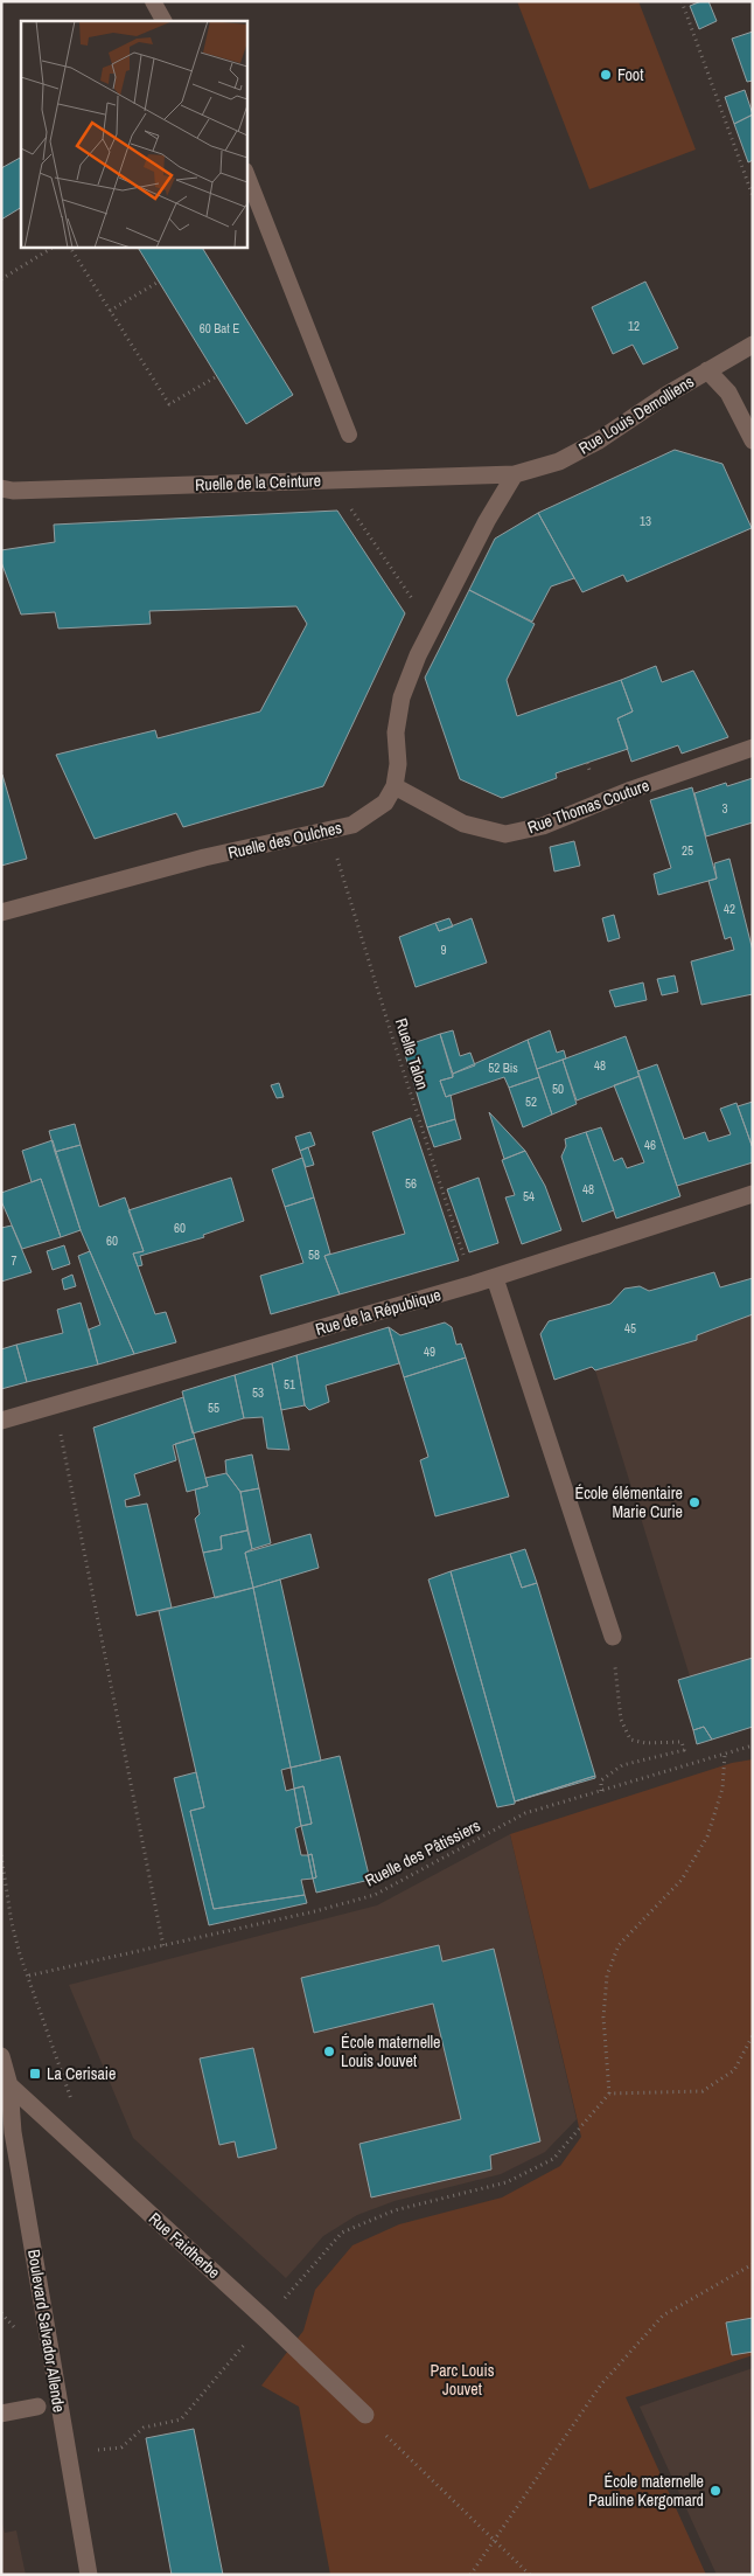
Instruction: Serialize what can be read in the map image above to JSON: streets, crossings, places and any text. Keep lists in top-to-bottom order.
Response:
{
  "streets": {
    "street": [
      "Rue Louis Demolliens",
      "Ruelle de la Ceinture",
      "Rue Thomas Couture",
      "Ruelle des Oulches",
      "Rue de la République",
      "Rue Faidherbe",
      "Boulevard Salvador Allende"
    ],
    "path": ["Ruelle Talon", "Ruelle des Pâtissiers"]
  },
  "crossings": [
    ["Rue Louis Demolliens", "Ruelle de la Ceinture"],
    ["Rue Thomas Couture", "Ruelle des Oulches"],
    ["Ruelle des Oulches", "Ruelle Talon"],
    ["Ruelle Talon", "Rue de la République"],
    ["Rue Faidherbe", "Boulevard Salvador Allende"]
  ],
  "parks": ["Parc Louis Jouvet"],
  "places": {
    "other": [
      "Foot",
      "École élémentaire Marie Curie",
      "École maternelle Louis Jouvet",
      "École maternelle Pauline Kergomard"
    ],
    "transit": ["La Cerisaie"]
  },
  "house_numbers": [
    "12",
    "60 Bat E",
    "13",
    "3",
    "25",
    "42",
    "9",
    "48",
    "52 Bis",
    "50",
    "52",
    "46",
    "56",
    "48",
    "54",
    "60",
    "60",
    "58",
    "7",
    "45",
    "49",
    "51",
    "53",
    "55"
  ]
}
